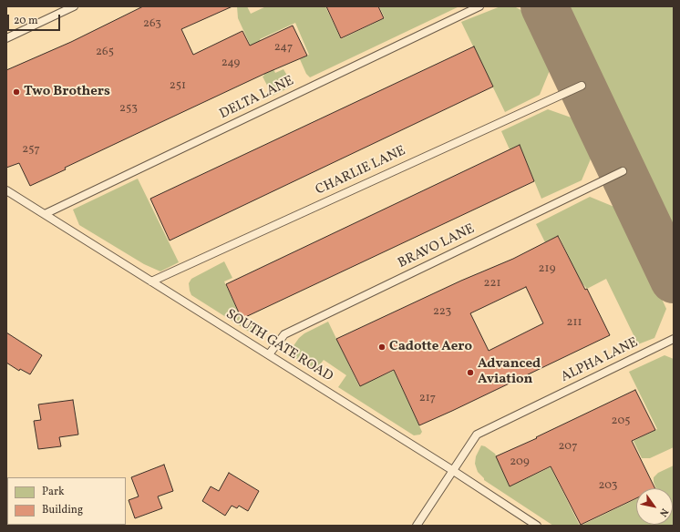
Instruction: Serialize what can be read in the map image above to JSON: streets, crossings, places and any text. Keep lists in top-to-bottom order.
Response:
{
  "streets": {
    "lane": [
      "DELTA LANE",
      "CHARLIE LANE",
      "BRAVO LANE",
      "SOUTH GATE ROAD",
      "ALPHA LANE"
    ]
  },
  "crossings": [
    ["DELTA LANE", "SOUTH GATE ROAD"],
    ["CHARLIE LANE", "SOUTH GATE ROAD"],
    ["BRAVO LANE", "SOUTH GATE ROAD"],
    ["SOUTH GATE ROAD", "ALPHA LANE"]
  ],
  "places": ["Two Brothers", "Cadotte Aero", "Advanced Aviation"],
  "house_numbers": [
    "263",
    "247",
    "265",
    "249",
    "251",
    "253",
    "257",
    "219",
    "221",
    "223",
    "211",
    "217",
    "205",
    "207",
    "209",
    "203"
  ],
  "legend": ["Park", "Building"],
  "scale_bar": "20 m",
  "north": "bottom right"
}
